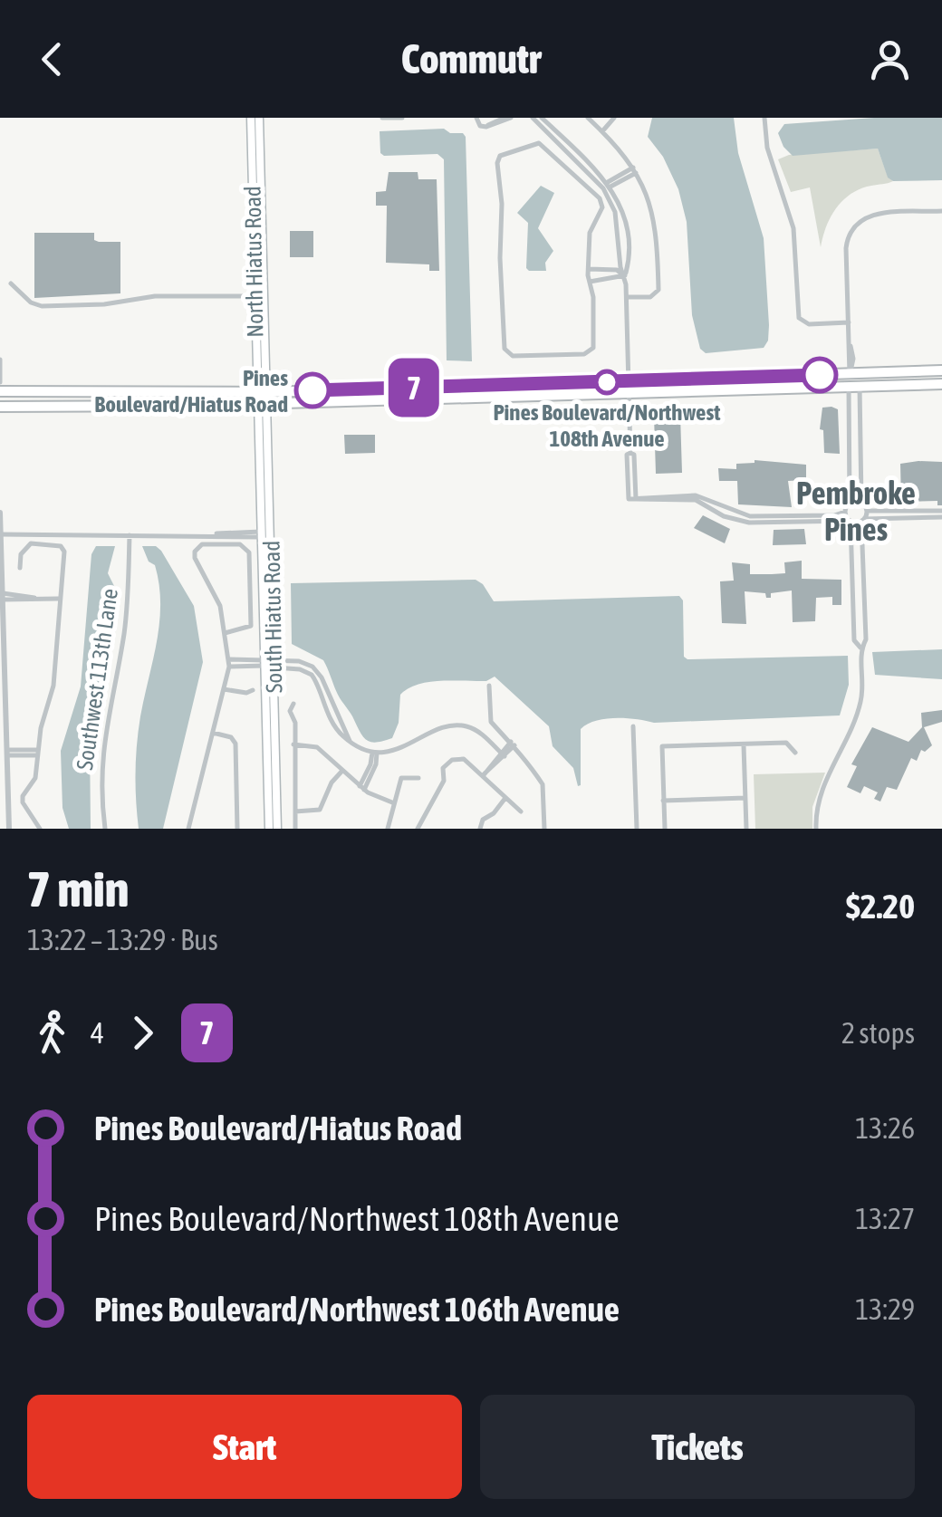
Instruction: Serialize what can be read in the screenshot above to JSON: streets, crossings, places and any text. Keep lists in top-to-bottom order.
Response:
{
  "streets": {
    "main road": ["North Hiatus Road", "South Hiatus Road"],
    "street": ["Southwest 113th Lane"]
  },
  "crossings": [
    ["North Hiatus Road", "South Hiatus Road"]
  ],
  "districts": ["Pembroke Pines"],
  "places": ["Pines Boulevard/Northwest 108th Avenue", "Pines Boulevard/Hiatus Road"],
  "lines": ["bus line 7"],
  "page": {
    "header": "Commutr",
    "on_map": "7",
    "heading": ["7 min", "13:22 – 13:29 · Bus", "$2.20"],
    "legs": ["4", "7", "2 stops"],
    "list": [
      {
        "name": "Pines Boulevard/Hiatus Road",
        "value": "13:26"
      },
      {
        "name": "Pines Boulevard/Northwest 108th Avenue",
        "value": "13:27"
      },
      {
        "name": "Pines Boulevard/Northwest 106th Avenue",
        "value": "13:29"
      }
    ],
    "buttons": ["Start", "Tickets"]
  }
}
